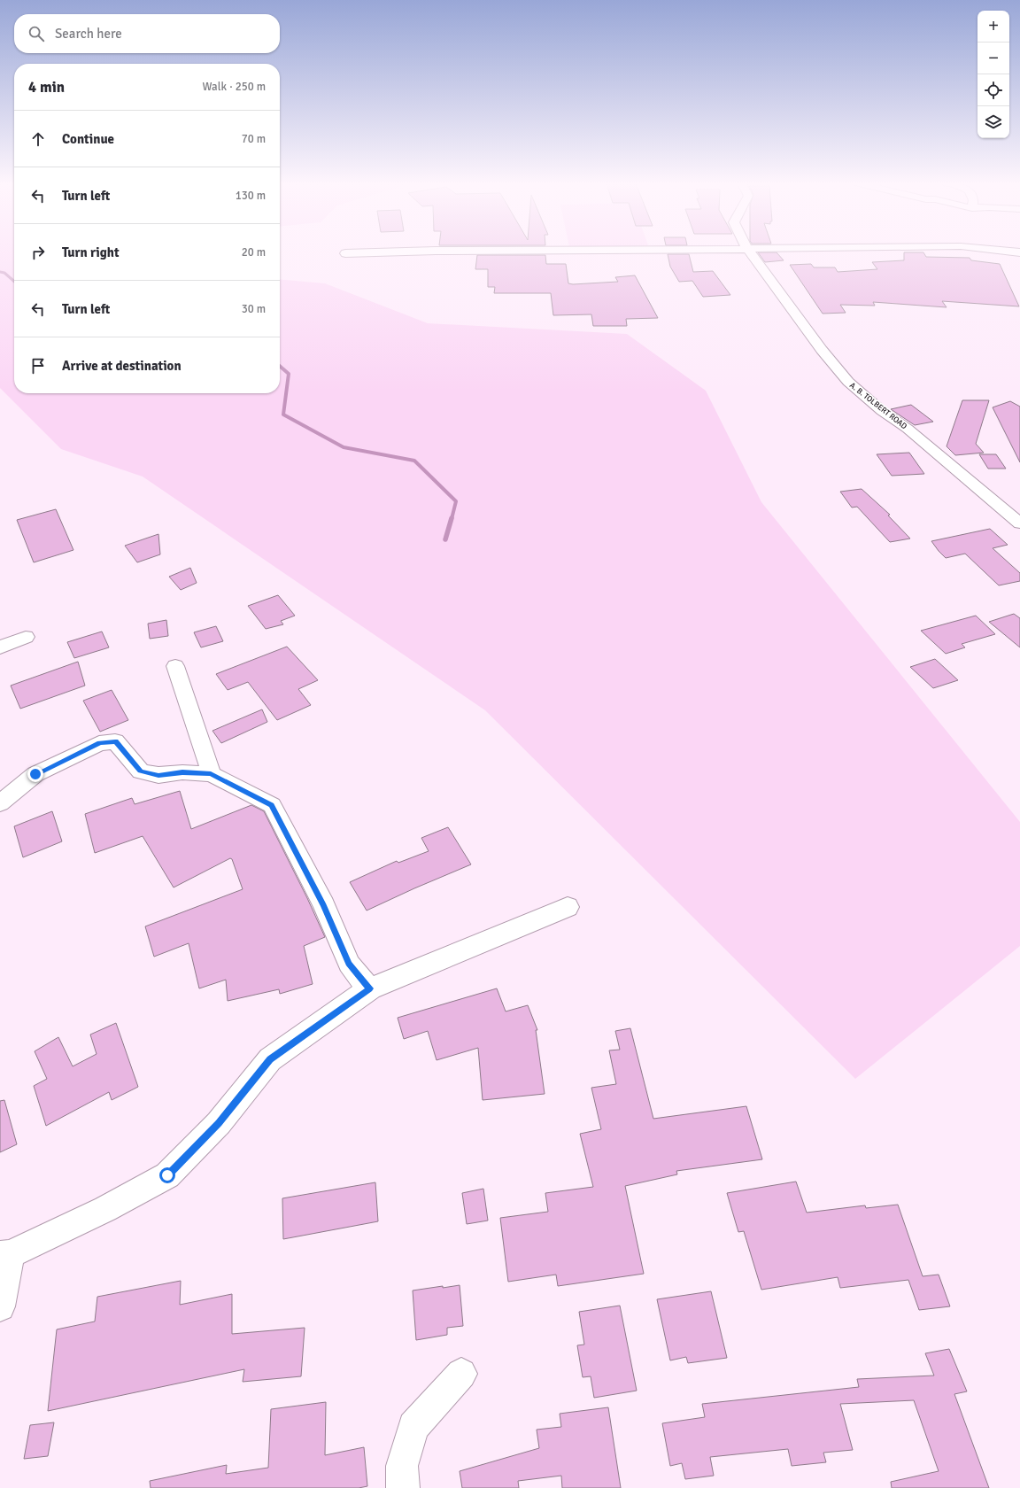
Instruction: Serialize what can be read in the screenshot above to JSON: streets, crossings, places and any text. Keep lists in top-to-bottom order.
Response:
{
  "streets": {
    "street": ["A. B. TOLBERT ROAD"]
  },
  "page": {
    "map_buttons": ["+", "−"],
    "search": "Search here",
    "heading": ["4 min", "Walk · 250 m"],
    "list": [
      ["Continue", "70 m"],
      ["Turn left", "130 m"],
      ["Turn right", "20 m"],
      ["Turn left", "30 m"],
      "Arrive at destination"
    ]
  }
}
